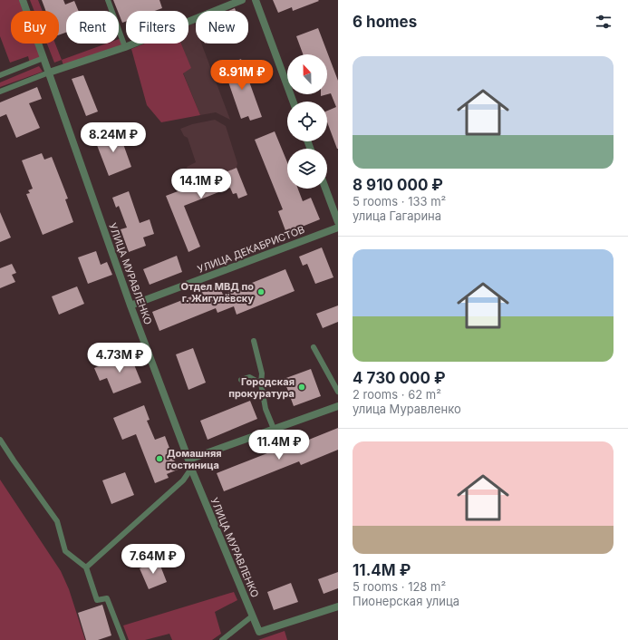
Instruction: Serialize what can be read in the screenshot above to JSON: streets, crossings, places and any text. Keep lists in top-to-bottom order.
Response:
{
  "streets": {
    "street": ["УЛИЦА ДЕКАБРИСТОВ", "УЛИЦА МУРАВЛЕНКО"]
  },
  "crossings": [
    ["УЛИЦА ДЕКАБРИСТОВ", "УЛИЦА МУРАВЛЕНКО"]
  ],
  "places": ["Отдел МВД по г. Жигулёвску", "Городская прокуратура", "Домашняя гостиница"],
  "north": "top",
  "page": {
    "heading": "6 homes",
    "chip": [
      "Buy",
      "Rent",
      "Filters",
      "New"
    ],
    "list": [
      {
        "name": "8 910 000 ₽",
        "note": "5 rooms · 133 m² · улица Гагарина"
      },
      {
        "name": "4 730 000 ₽",
        "note": "2 rooms · 62 m² · улица Муравленко"
      },
      {
        "name": "11.4M ₽",
        "note": "5 rooms · 128 m² · Пионерская улица"
      }
    ],
    "price": [
      "8.91M ₽",
      "8.24M ₽",
      "14.1M ₽",
      "4.73M ₽",
      "11.4M ₽",
      "7.64M ₽"
    ]
  }
}
